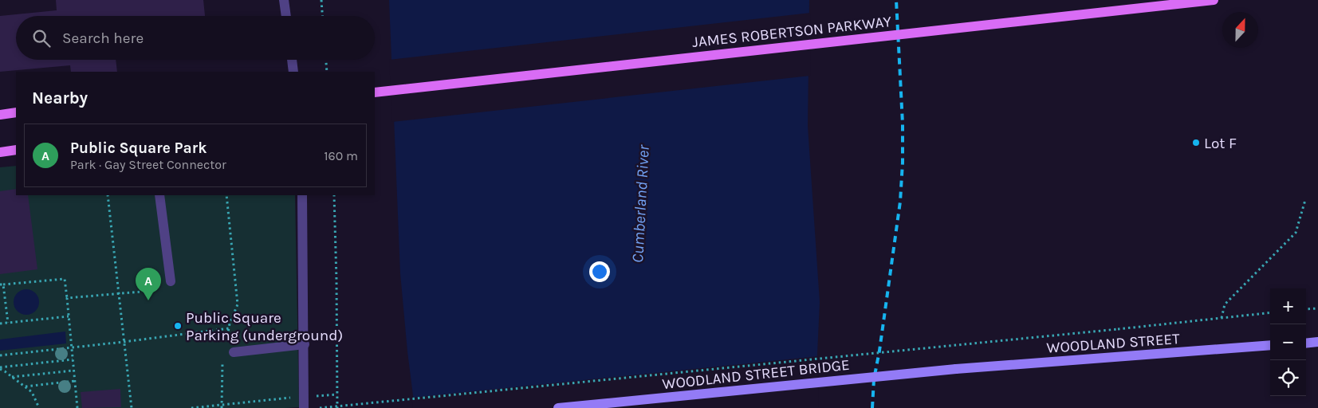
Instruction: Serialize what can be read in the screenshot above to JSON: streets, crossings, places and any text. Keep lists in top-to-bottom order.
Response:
{
  "streets": {
    "main road": ["JAMES ROBERTSON PARKWAY", "WOODLAND STREET", "WOODLAND STREET BRIDGE"]
  },
  "crossings": [
    ["WOODLAND STREET", "WOODLAND STREET BRIDGE"]
  ],
  "water": ["Cumberland River"],
  "places": ["Lot F", "Public Square Parking (underground)"],
  "north": "top",
  "page": {
    "search": "Search here",
    "heading": "Nearby",
    "list": [
      {
        "mark": "A",
        "name": "Public Square Park",
        "note": "Park · Gay Street Connector",
        "value": "160 m"
      }
    ],
    "pins": "A",
    "map_buttons": ["+", "−"]
  }
}
